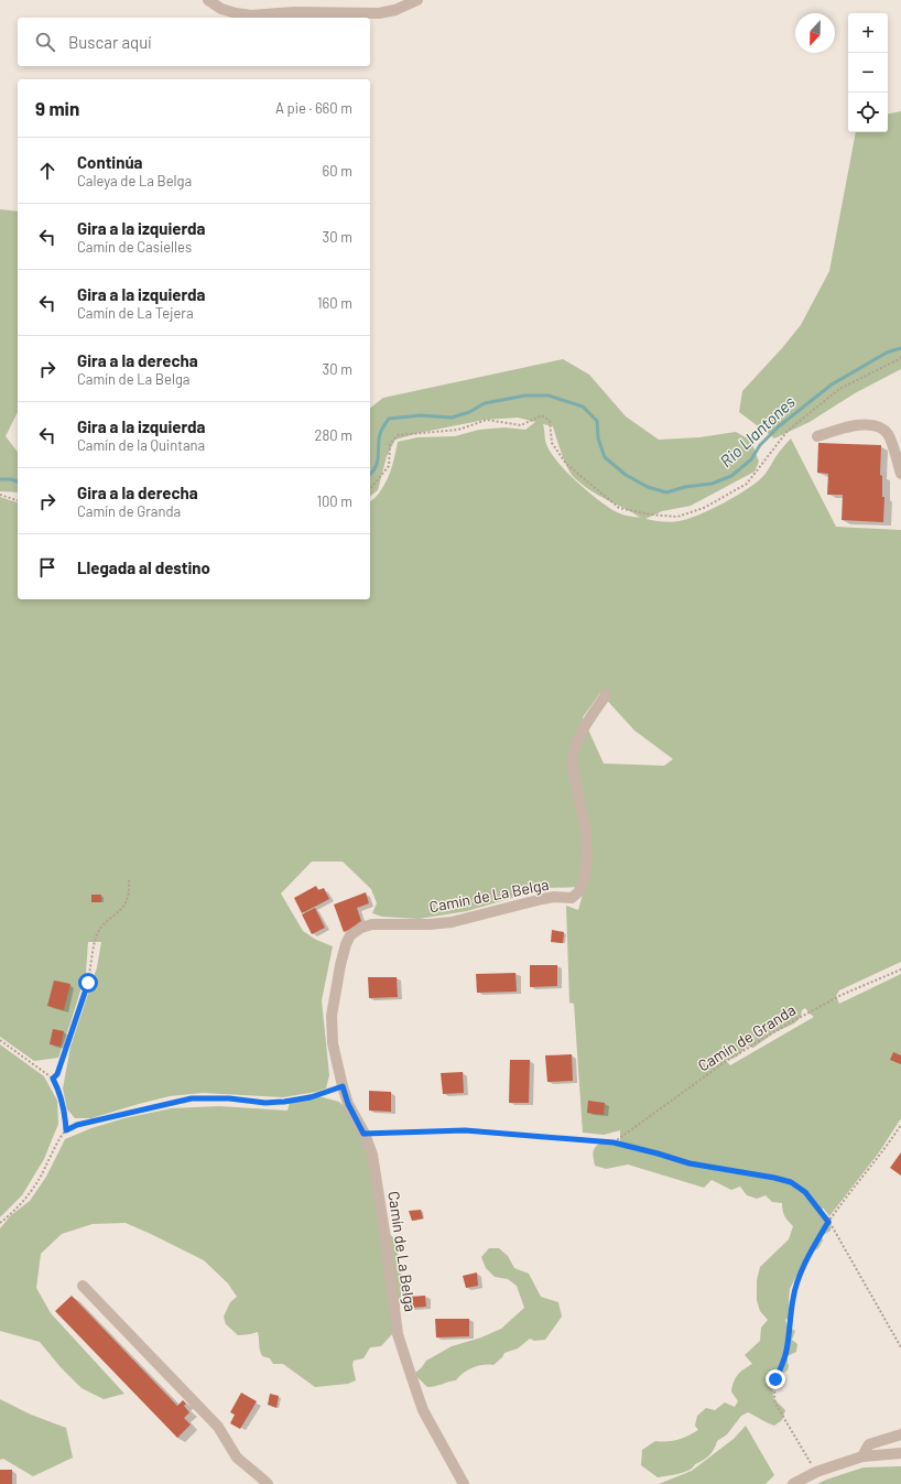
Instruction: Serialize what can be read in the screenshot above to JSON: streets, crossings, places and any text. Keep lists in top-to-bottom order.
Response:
{
  "streets": {
    "street": ["Camín de La Belga"],
    "path": ["Camín de Granda"]
  },
  "water": ["Rio Llantones"],
  "north": "bottom",
  "page": {
    "map_buttons": ["+", "−"],
    "search": "Buscar aquí",
    "heading": ["9 min", "A pie · 660 m"],
    "list": [
      ["Continúa", "Caleya de La Belga", "60 m"],
      ["Gira a la izquierda", "Camín de Casielles", "30 m"],
      ["Gira a la izquierda", "Camín de La Tejera", "160 m"],
      ["Gira a la derecha", "Camín de La Belga", "30 m"],
      ["Gira a la izquierda", "Camín de la Quintana", "280 m"],
      ["Gira a la derecha", "Camín de Granda", "100 m"],
      "Llegada al destino"
    ]
  }
}
